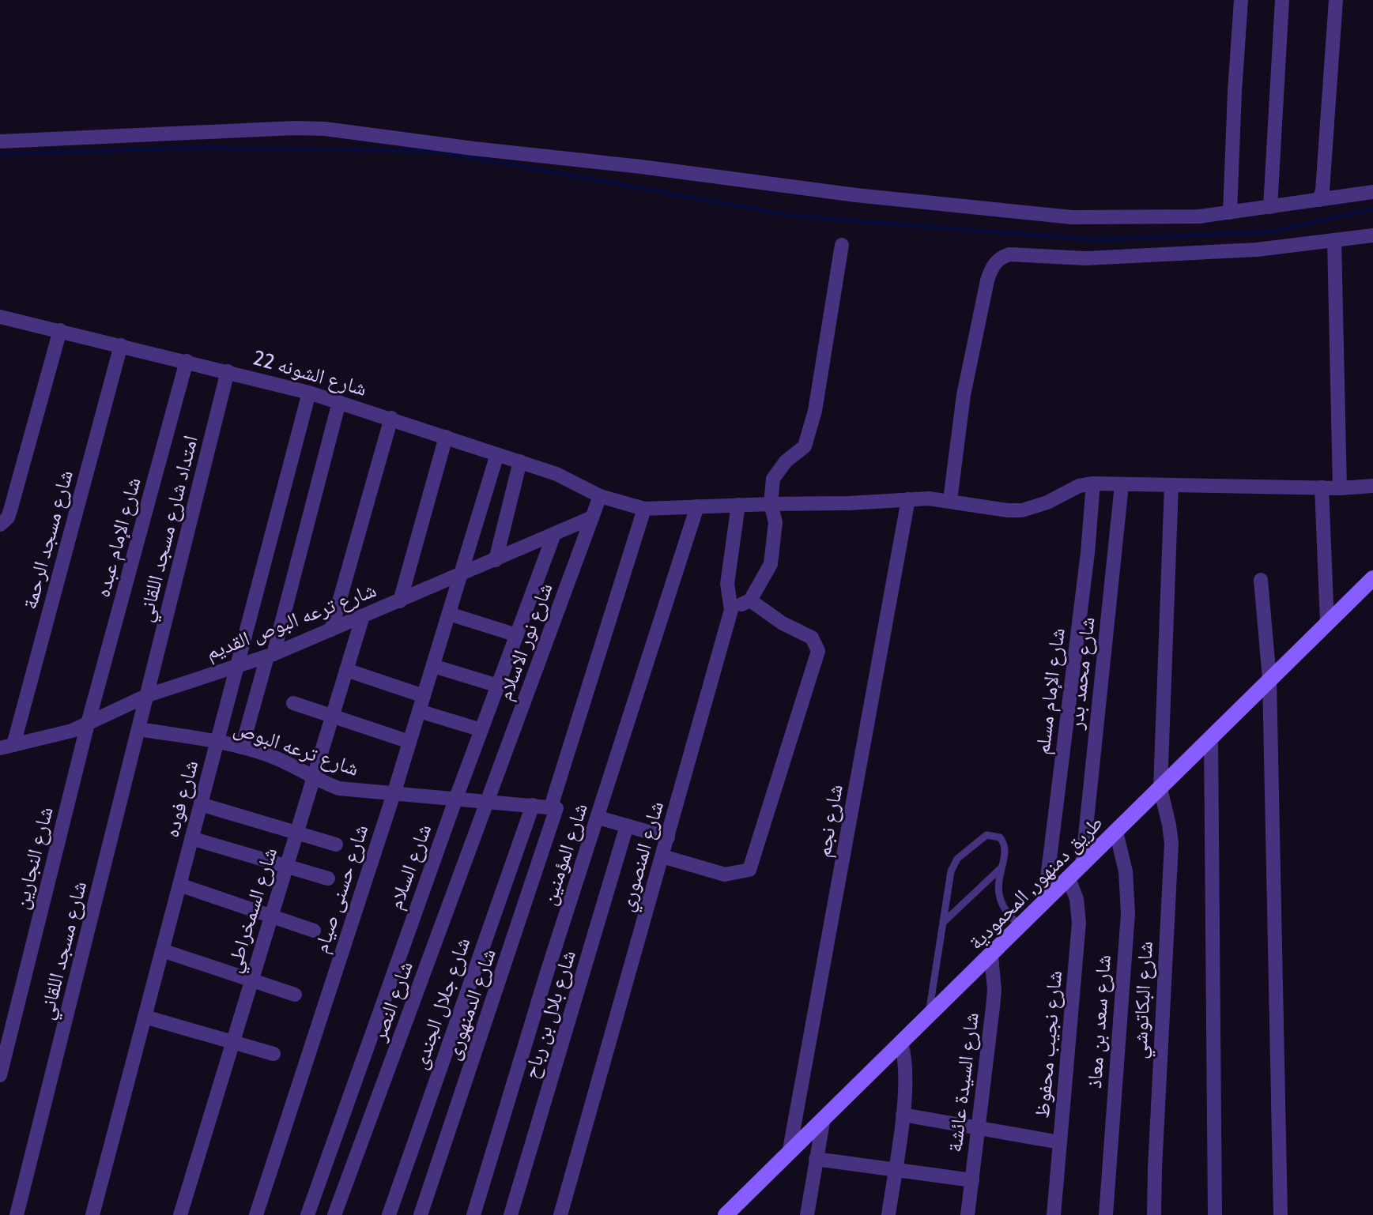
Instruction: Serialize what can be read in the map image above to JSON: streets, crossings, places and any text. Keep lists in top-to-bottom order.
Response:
{
  "streets": {
    "main road": ["طريق دمنهور, المحمودية"],
    "street": [
      "شارع الشونه 22",
      "امتداد شارع مسجد اللقاني",
      "شارع الإمام عبده",
      "شارع مسجد الرحمة",
      "شارع ترعه البوص القديم",
      "شارع نور الاسلام",
      "شارع محمد بدر",
      "شارع الإمام مسلم",
      "شارع ترعه البوص",
      "شارع فوده",
      "شارع نجم",
      "شارع المؤمنين",
      "شارع المنصوري",
      "شارع النجارين",
      "شارع السلام",
      "شارع حسنى صيام",
      "شارع السمخراطي",
      "شارع مسجد اللقاني",
      "شارع البكاتوشي",
      "شارع النصر",
      "شارع جلال الجندى",
      "شارع الدمنهورى",
      "شارع بلال بن رباح",
      "شارع سعد بن معاذ",
      "شارع نجيب محفوظ",
      "شارع السيدة عائشة"
    ]
  },
  "crossings": [
    ["شارع الشونه 22", "امتداد شارع مسجد اللقاني"],
    ["شارع الشونه 22", "شارع الإمام عبده"],
    ["شارع الشونه 22", "شارع مسجد الرحمة"],
    ["شارع الشونه 22", "شارع نور الاسلام"],
    ["شارع الشونه 22", "شارع الإمام مسلم"],
    ["شارع الشونه 22", "شارع فوده"],
    ["شارع الشونه 22", "شارع نجم"],
    ["شارع الشونه 22", "شارع المؤمنين"],
    ["شارع الشونه 22", "شارع المنصوري"],
    ["شارع الشونه 22", "شارع حسنى صيام"],
    ["شارع الشونه 22", "شارع الدمنهورى"],
    ["امتداد شارع مسجد اللقاني", "شارع ترعه البوص القديم"],
    ["امتداد شارع مسجد اللقاني", "شارع مسجد اللقاني"],
    ["شارع الإمام عبده", "شارع ترعه البوص القديم"],
    ["شارع الإمام عبده", "شارع النجارين"],
    ["شارع مسجد الرحمة", "شارع ترعه البوص القديم"],
    ["شارع ترعه البوص القديم", "شارع نور الاسلام"],
    ["شارع ترعه البوص القديم", "شارع فوده"],
    ["شارع ترعه البوص القديم", "شارع النجارين"],
    ["شارع ترعه البوص القديم", "شارع السلام"],
    ["شارع ترعه البوص القديم", "شارع حسنى صيام"],
    ["شارع ترعه البوص القديم", "شارع السمخراطي"],
    ["شارع ترعه البوص القديم", "شارع مسجد اللقاني"],
    ["شارع نور الاسلام", "شارع ترعه البوص"],
    ["شارع نور الاسلام", "شارع النصر"],
    ["شارع محمد بدر", "طريق دمنهور, المحمودية"],
    ["شارع الإمام مسلم", "طريق دمنهور, المحمودية"],
    ["شارع ترعه البوص", "شارع فوده"],
    ["شارع ترعه البوص", "شارع السلام"],
    ["شارع ترعه البوص", "شارع حسنى صيام"],
    ["شارع ترعه البوص", "شارع السمخراطي"],
    ["شارع ترعه البوص", "شارع مسجد اللقاني"],
    ["شارع ترعه البوص", "شارع النصر"],
    ["شارع ترعه البوص", "شارع جلال الجندى"],
    ["شارع ترعه البوص", "شارع الدمنهورى"],
    ["شارع نجم", "طريق دمنهور, المحمودية"],
    ["طريق دمنهور, المحمودية", "شارع البكاتوشي"],
    ["طريق دمنهور, المحمودية", "شارع سعد بن معاذ"],
    ["طريق دمنهور, المحمودية", "شارع نجيب محفوظ"],
    ["طريق دمنهور, المحمودية", "شارع السيدة عائشة"]
  ]
}
